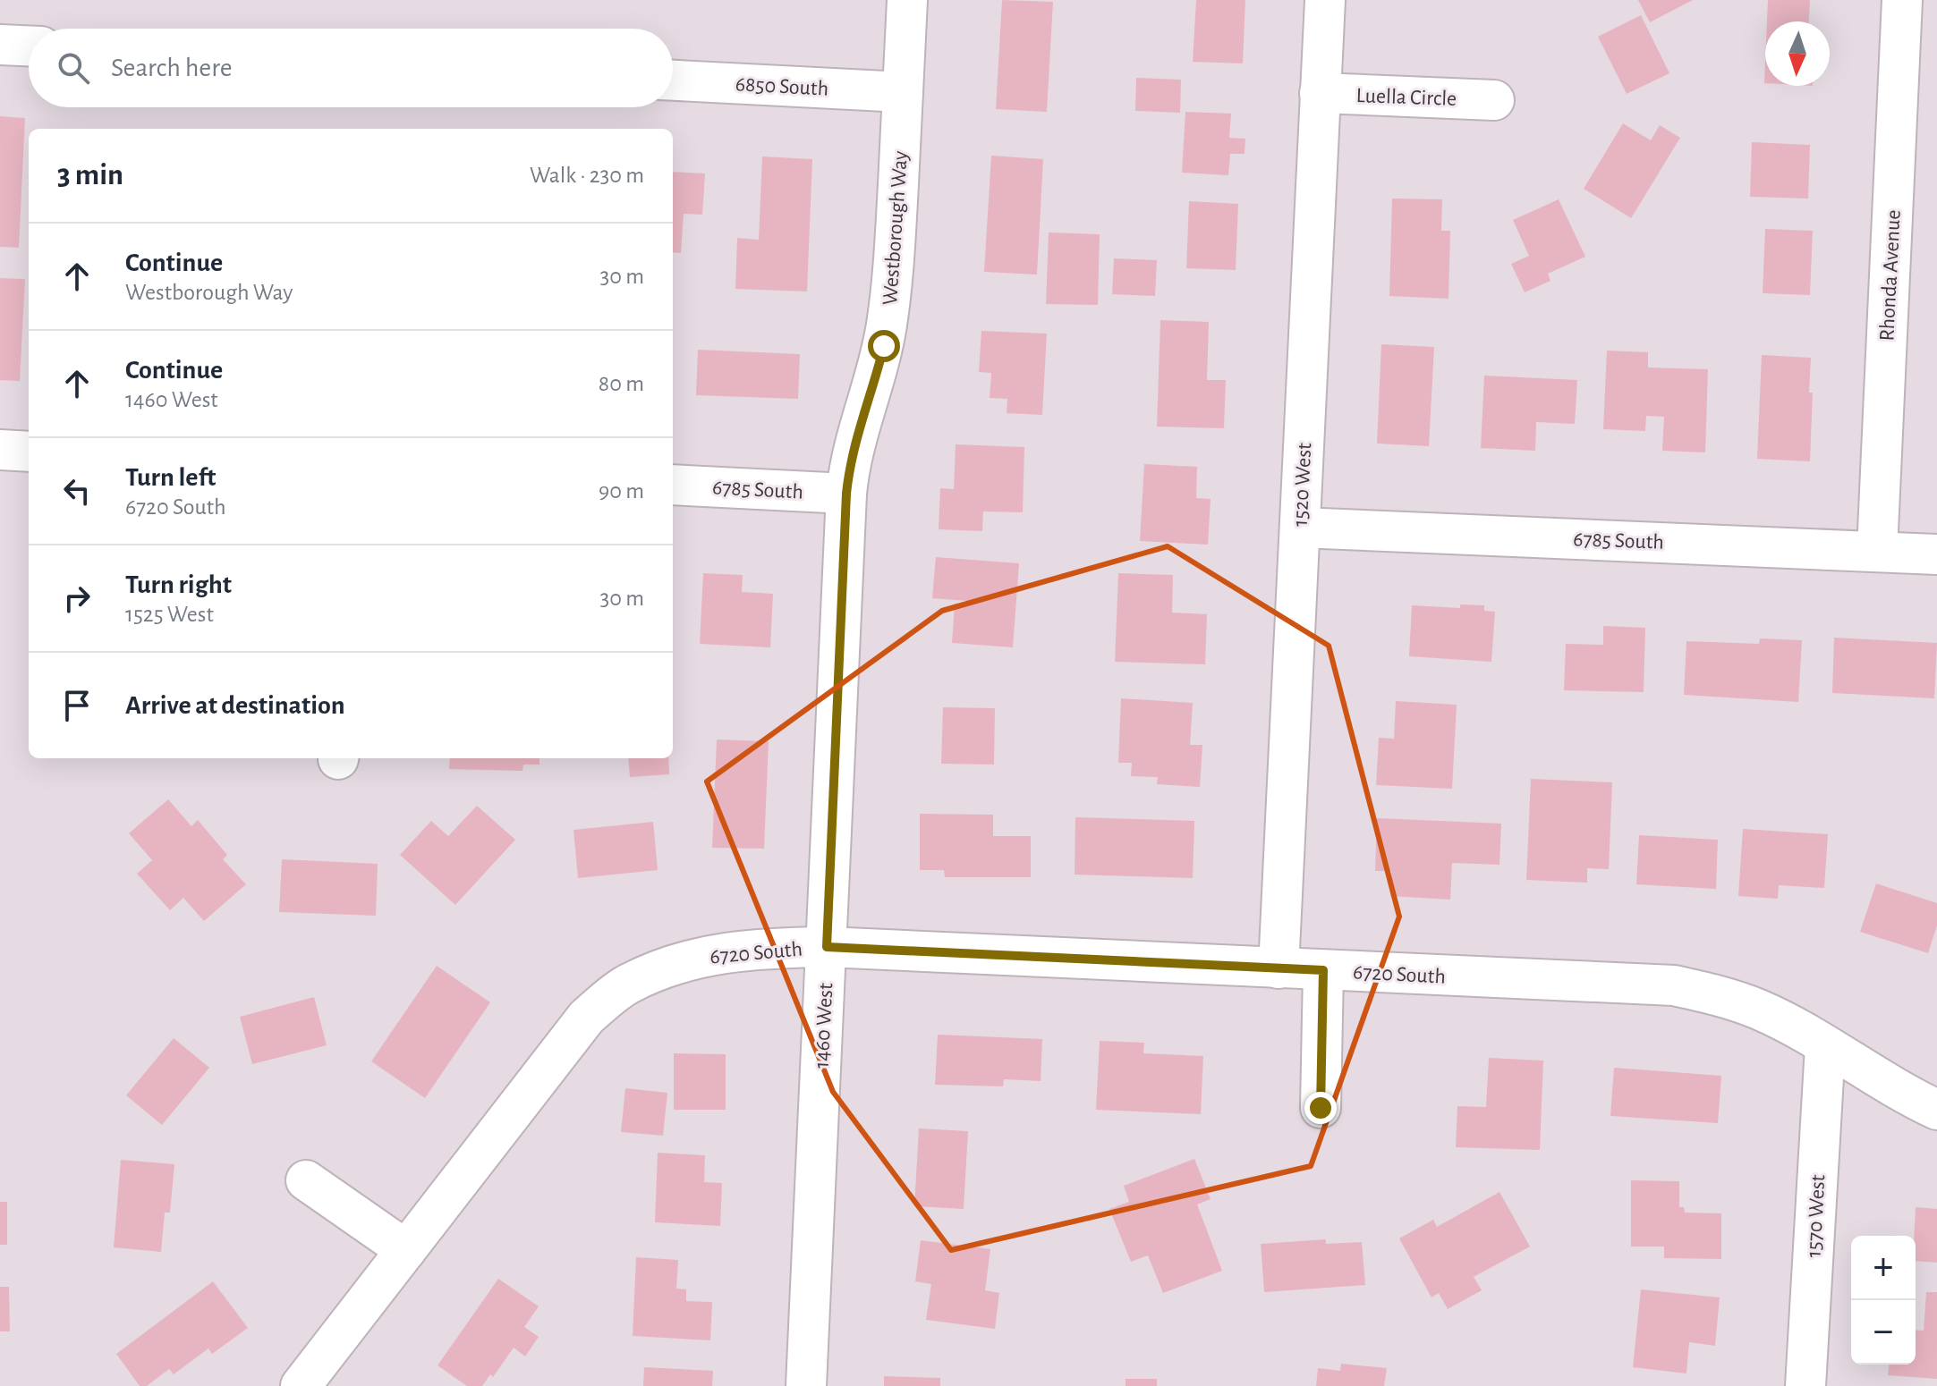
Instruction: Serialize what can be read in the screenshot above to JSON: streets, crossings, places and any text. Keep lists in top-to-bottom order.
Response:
{
  "streets": {
    "street": [
      "6850 South",
      "Luella Circle",
      "Westborough Way",
      "Rhonda Avenue",
      "1520 West",
      "6785 South",
      "6720 South",
      "1460 West",
      "1570 West"
    ]
  },
  "crossings": [
    ["6850 South", "Westborough Way"],
    ["Luella Circle", "1520 West"],
    ["Westborough Way", "6785 South"],
    ["Westborough Way", "1460 West"],
    ["Rhonda Avenue", "6785 South"],
    ["1520 West", "6785 South"],
    ["1520 West", "6720 South"],
    ["6785 South", "1460 West"],
    ["6720 South", "1460 West"],
    ["6720 South", "1570 West"]
  ],
  "north": "bottom",
  "page": {
    "search": "Search here",
    "heading": ["3 min", "Walk · 230 m"],
    "list": [
      ["Continue", "Westborough Way", "30 m"],
      ["Continue", "1460 West", "80 m"],
      ["Turn left", "6720 South", "90 m"],
      ["Turn right", "1525 West", "30 m"],
      "Arrive at destination"
    ],
    "map_buttons": ["+", "−"]
  }
}
